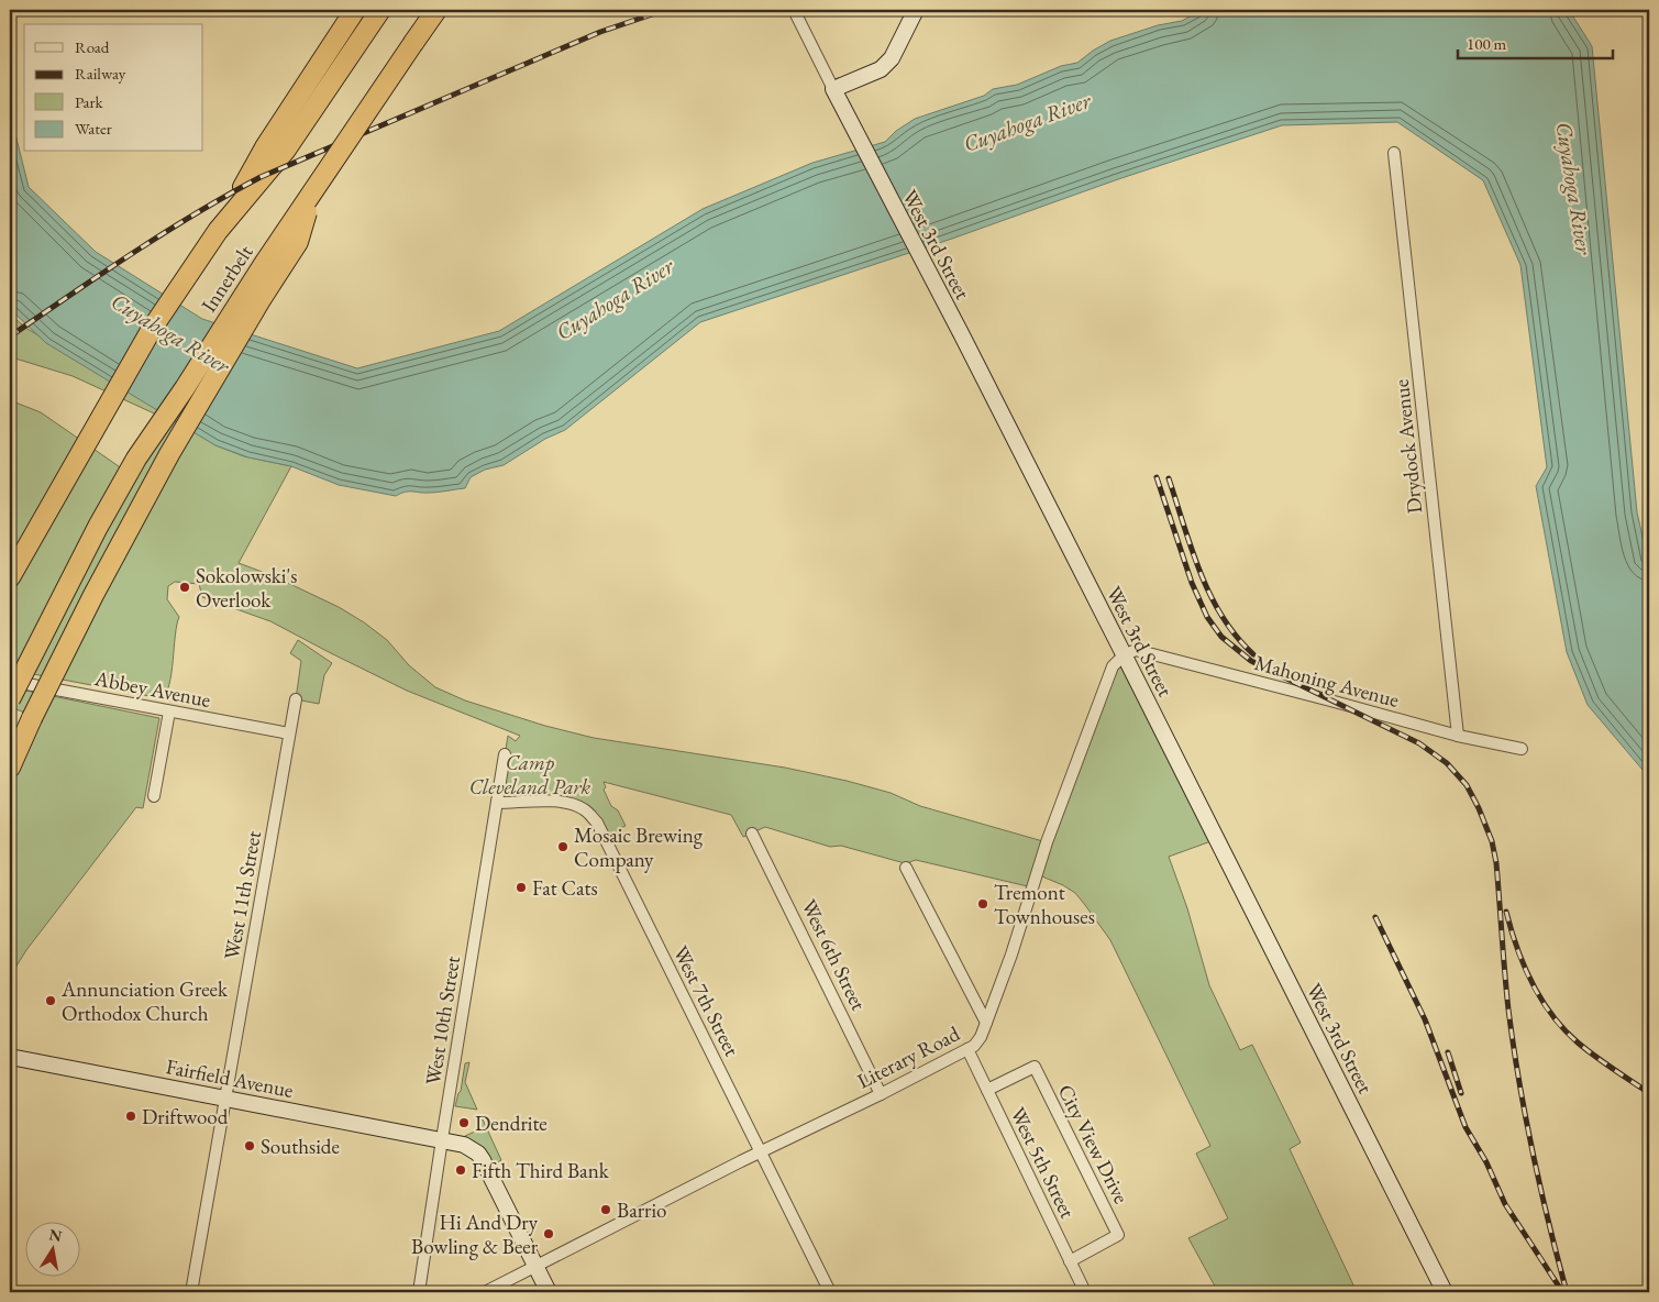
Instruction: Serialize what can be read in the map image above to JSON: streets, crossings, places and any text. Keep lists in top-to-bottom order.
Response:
{
  "streets": {
    "highway": ["Innerbelt"],
    "street": [
      "West 3rd Street",
      "Drydock Avenue",
      "Mahoning Avenue",
      "Abbey Avenue",
      "West 11th Street",
      "West 6th Street",
      "West 7th Street",
      "West 10th Street",
      "Literary Road",
      "Fairfield Avenue",
      "City View Drive",
      "West 5th Street"
    ]
  },
  "crossings": [
    ["West 3rd Street", "Mahoning Avenue"],
    ["West 3rd Street", "Literary Road"],
    ["Drydock Avenue", "Mahoning Avenue"],
    ["Mahoning Avenue", "Literary Road"],
    ["Abbey Avenue", "West 11th Street"],
    ["West 11th Street", "Fairfield Avenue"],
    ["West 6th Street", "Literary Road"],
    ["West 7th Street", "West 10th Street"],
    ["West 7th Street", "Literary Road"],
    ["West 10th Street", "Fairfield Avenue"],
    ["Literary Road", "Fairfield Avenue"],
    ["Literary Road", "West 5th Street"],
    ["City View Drive", "West 5th Street"]
  ],
  "water": ["Cuyahoga River"],
  "parks": ["Camp Cleveland Park"],
  "places": [
    "Sokolowski's Overlook",
    "Mosaic Brewing Company",
    "Fat Cats",
    "Tremont Townhouses",
    "Annunciation Greek Orthodox Church",
    "Driftwood",
    "Dendrite",
    "Southside",
    "Fifth Third Bank",
    "Barrio",
    "Hi And Dry Bowling & Beer"
  ],
  "legend": [
    "Road",
    "Railway",
    "Park",
    "Water"
  ],
  "scale_bar": "100 m",
  "north": "top"
}
